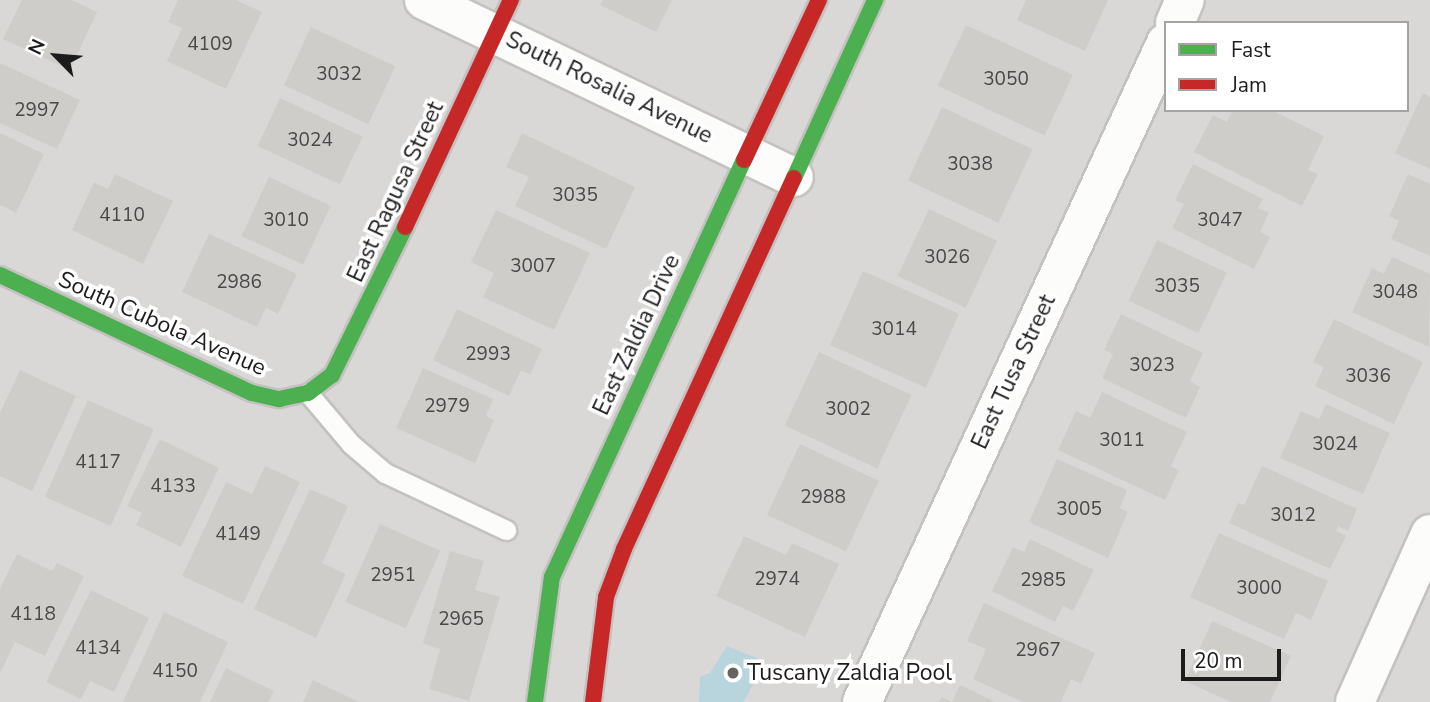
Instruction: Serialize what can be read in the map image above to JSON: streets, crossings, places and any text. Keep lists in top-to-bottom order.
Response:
{
  "streets": {
    "street": [
      "South Rosalia Avenue",
      "East Ragusa Street",
      "South Cubola Avenue",
      "East Zaldia Drive",
      "East Tusa Street"
    ]
  },
  "crossings": [
    ["South Rosalia Avenue", "East Ragusa Street"],
    ["South Rosalia Avenue", "East Zaldia Drive"],
    ["East Ragusa Street", "South Cubola Avenue"]
  ],
  "places": ["Tuscany Zaldia Pool"],
  "house_numbers": [
    "4109",
    "3032",
    "3050",
    "2997",
    "3024",
    "3038",
    "3035",
    "4110",
    "3010",
    "3047",
    "3026",
    "3007",
    "2986",
    "3035",
    "3048",
    "3014",
    "2993",
    "3023",
    "3036",
    "2979",
    "3002",
    "3011",
    "3024",
    "4117",
    "4133",
    "2988",
    "3005",
    "3012",
    "4149",
    "2951",
    "2974",
    "2985",
    "3000",
    "4118",
    "2965",
    "4134",
    "2967",
    "4150"
  ],
  "legend": ["Fast", "Jam"],
  "scale_bar": "20 m",
  "north": "top left"
}
